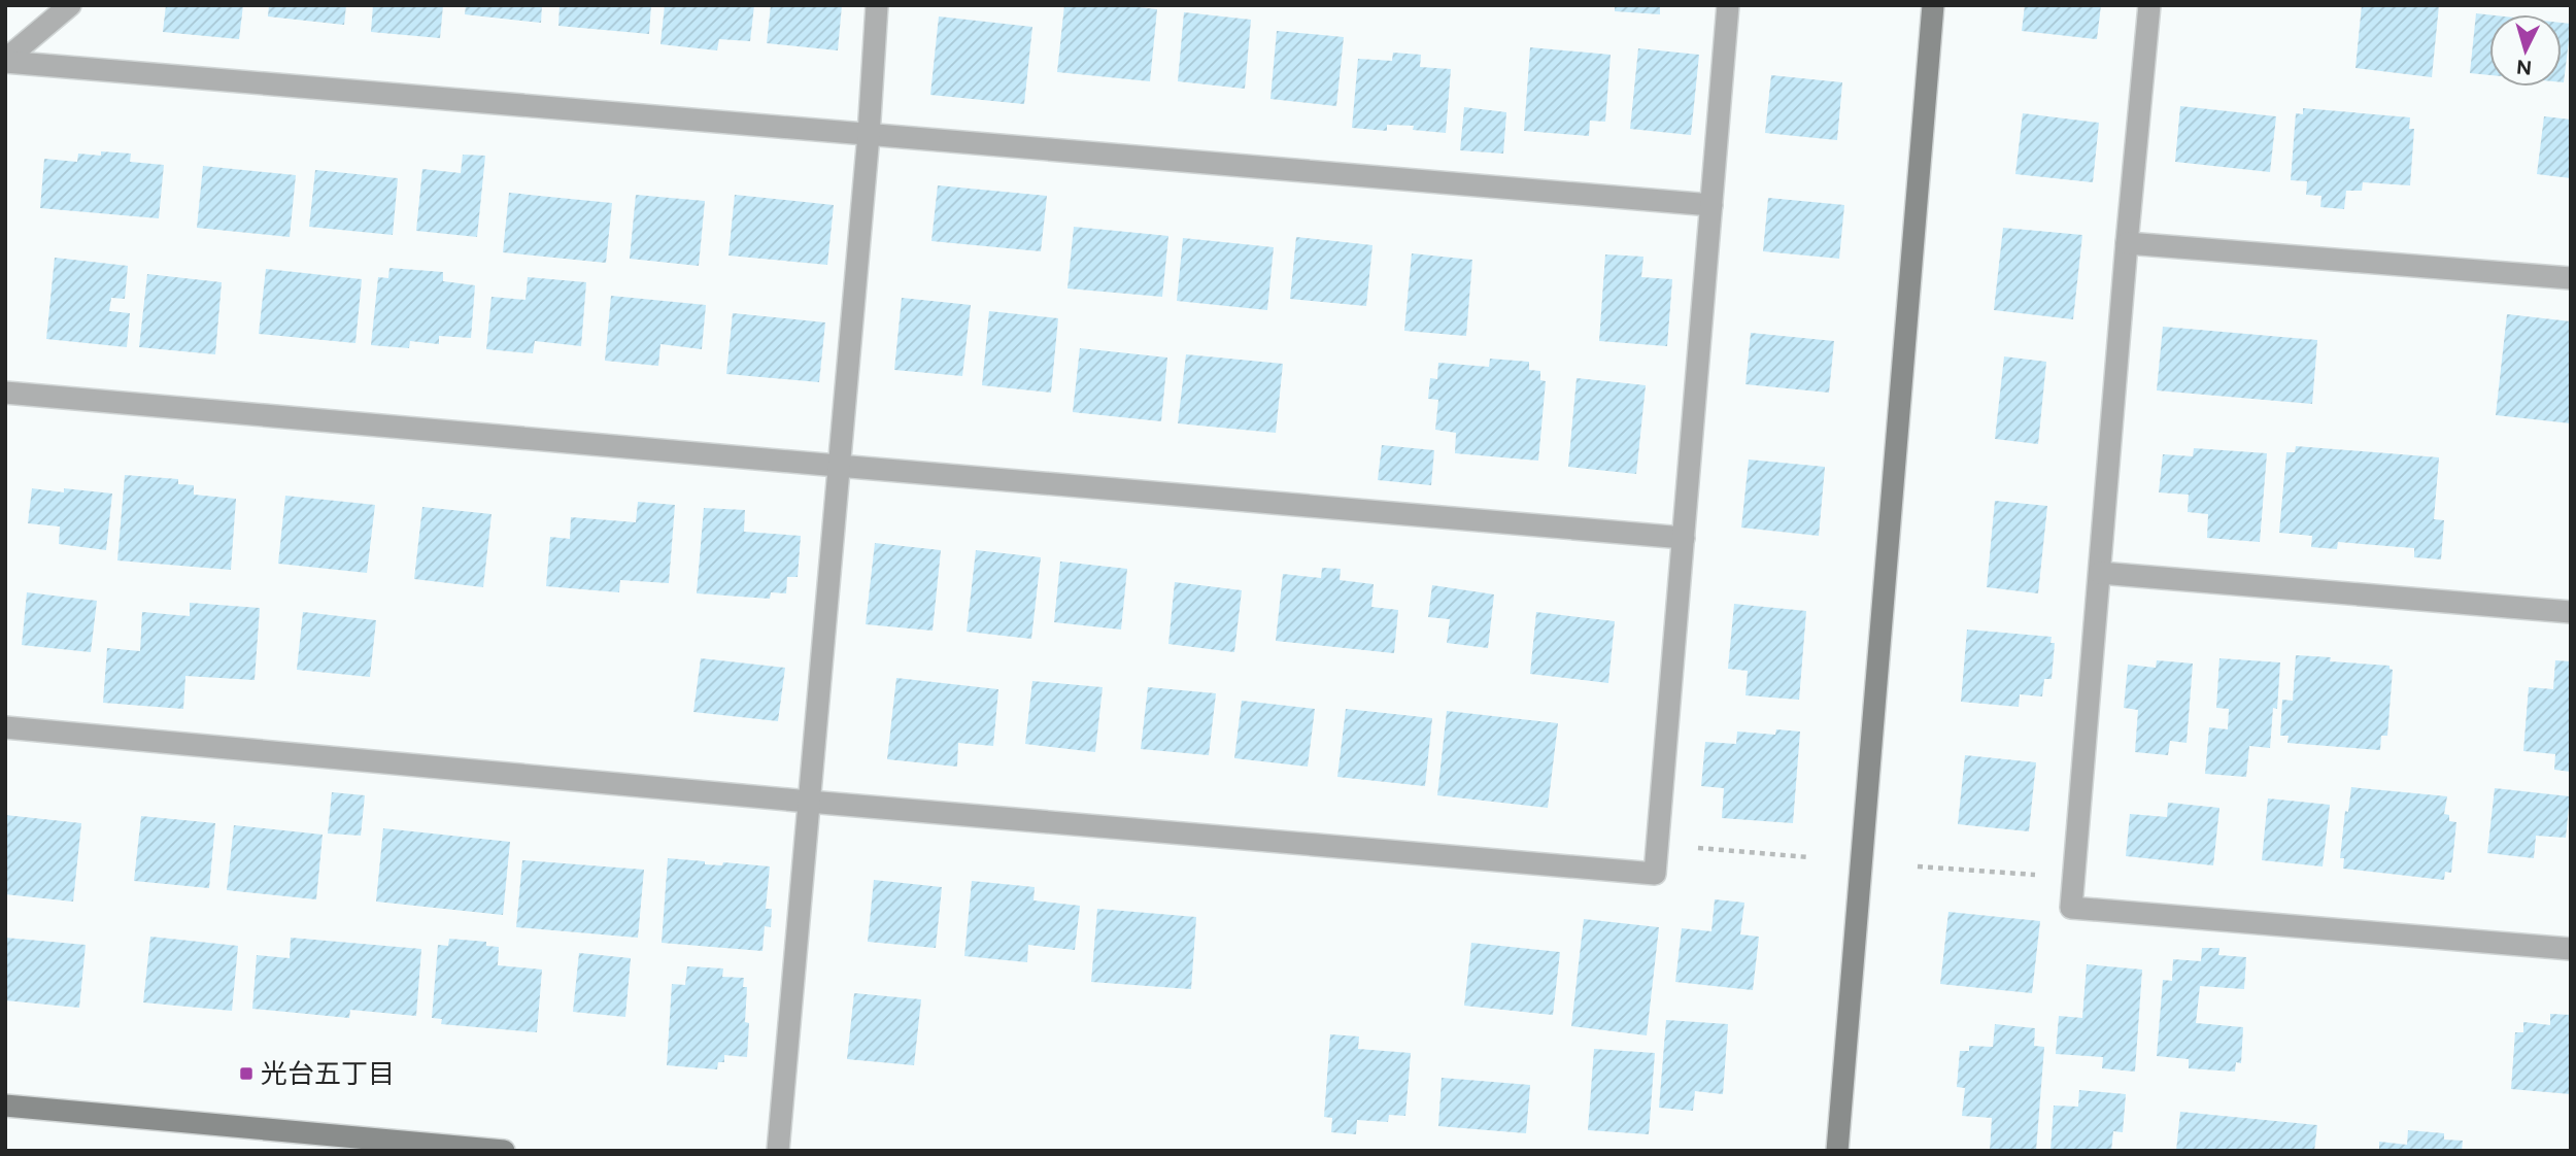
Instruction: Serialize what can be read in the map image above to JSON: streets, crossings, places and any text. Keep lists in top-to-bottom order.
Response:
{
  "places": {
    "transit": ["光台五丁目"]
  },
  "north": "bottom"
}
